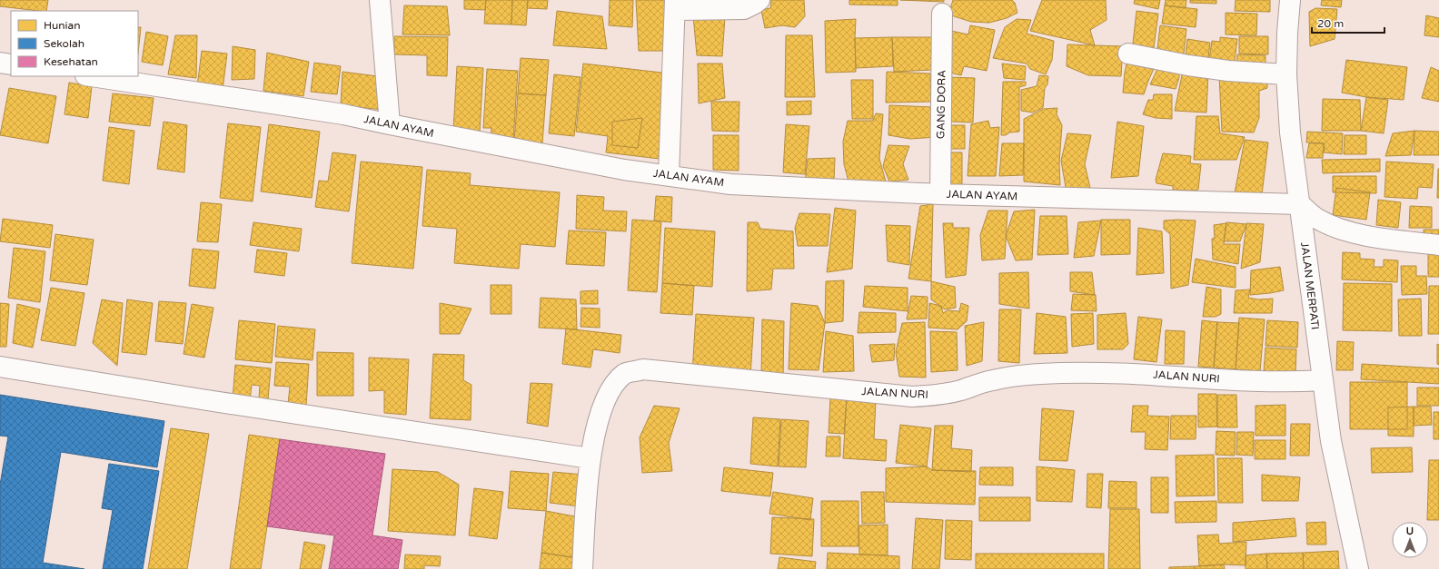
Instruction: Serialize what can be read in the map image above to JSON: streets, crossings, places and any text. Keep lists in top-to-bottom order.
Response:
{
  "streets": {
    "street": [
      "GANG DORA",
      "JALAN AYAM",
      "JALAN MERPATI",
      "JALAN NURI"
    ]
  },
  "crossings": [
    ["GANG DORA", "JALAN AYAM"],
    ["JALAN AYAM", "JALAN MERPATI"],
    ["JALAN MERPATI", "JALAN NURI"]
  ],
  "legend": ["Hunian", "Sekolah", "Kesehatan"],
  "scale_bar": "20 m",
  "north": "top"
}
